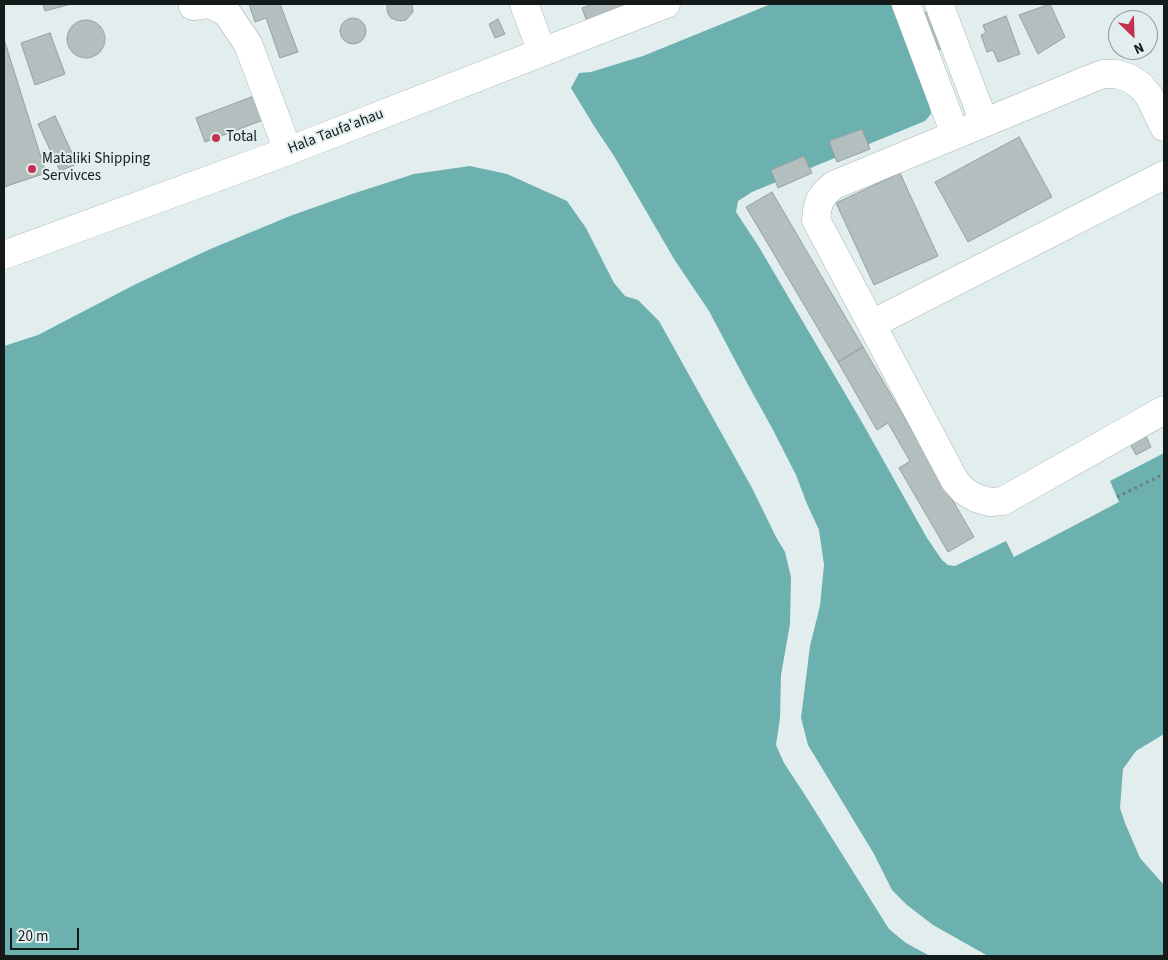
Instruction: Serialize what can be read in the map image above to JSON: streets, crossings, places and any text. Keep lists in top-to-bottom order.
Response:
{
  "streets": {
    "street": ["Hala Taufa'ahau"]
  },
  "places": ["Total", "Mataliki Shipping Servivces"],
  "scale_bar": "20 m",
  "north": "bottom right"
}
